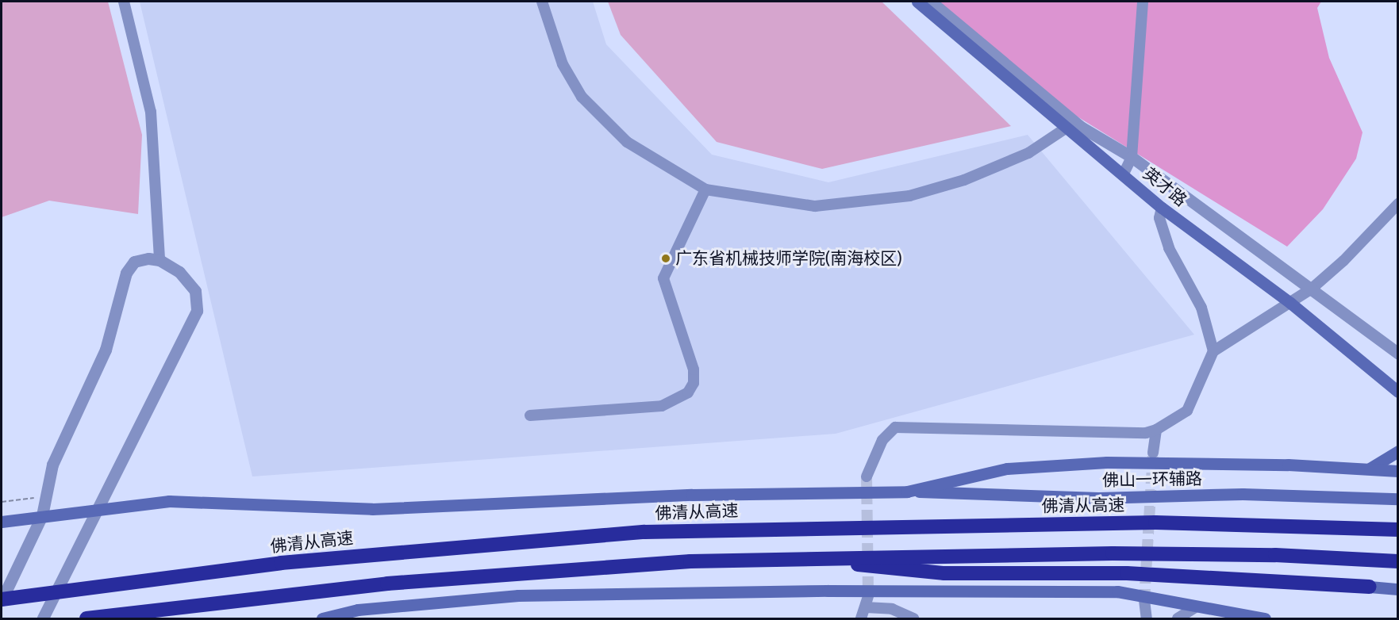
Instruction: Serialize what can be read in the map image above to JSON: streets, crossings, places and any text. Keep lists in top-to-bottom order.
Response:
{
  "streets": {
    "highway": ["佛清从高速"],
    "main road": ["英才路", "佛山一环辅路"]
  },
  "places": ["广东省机械技师学院(南海校区)"]
}
